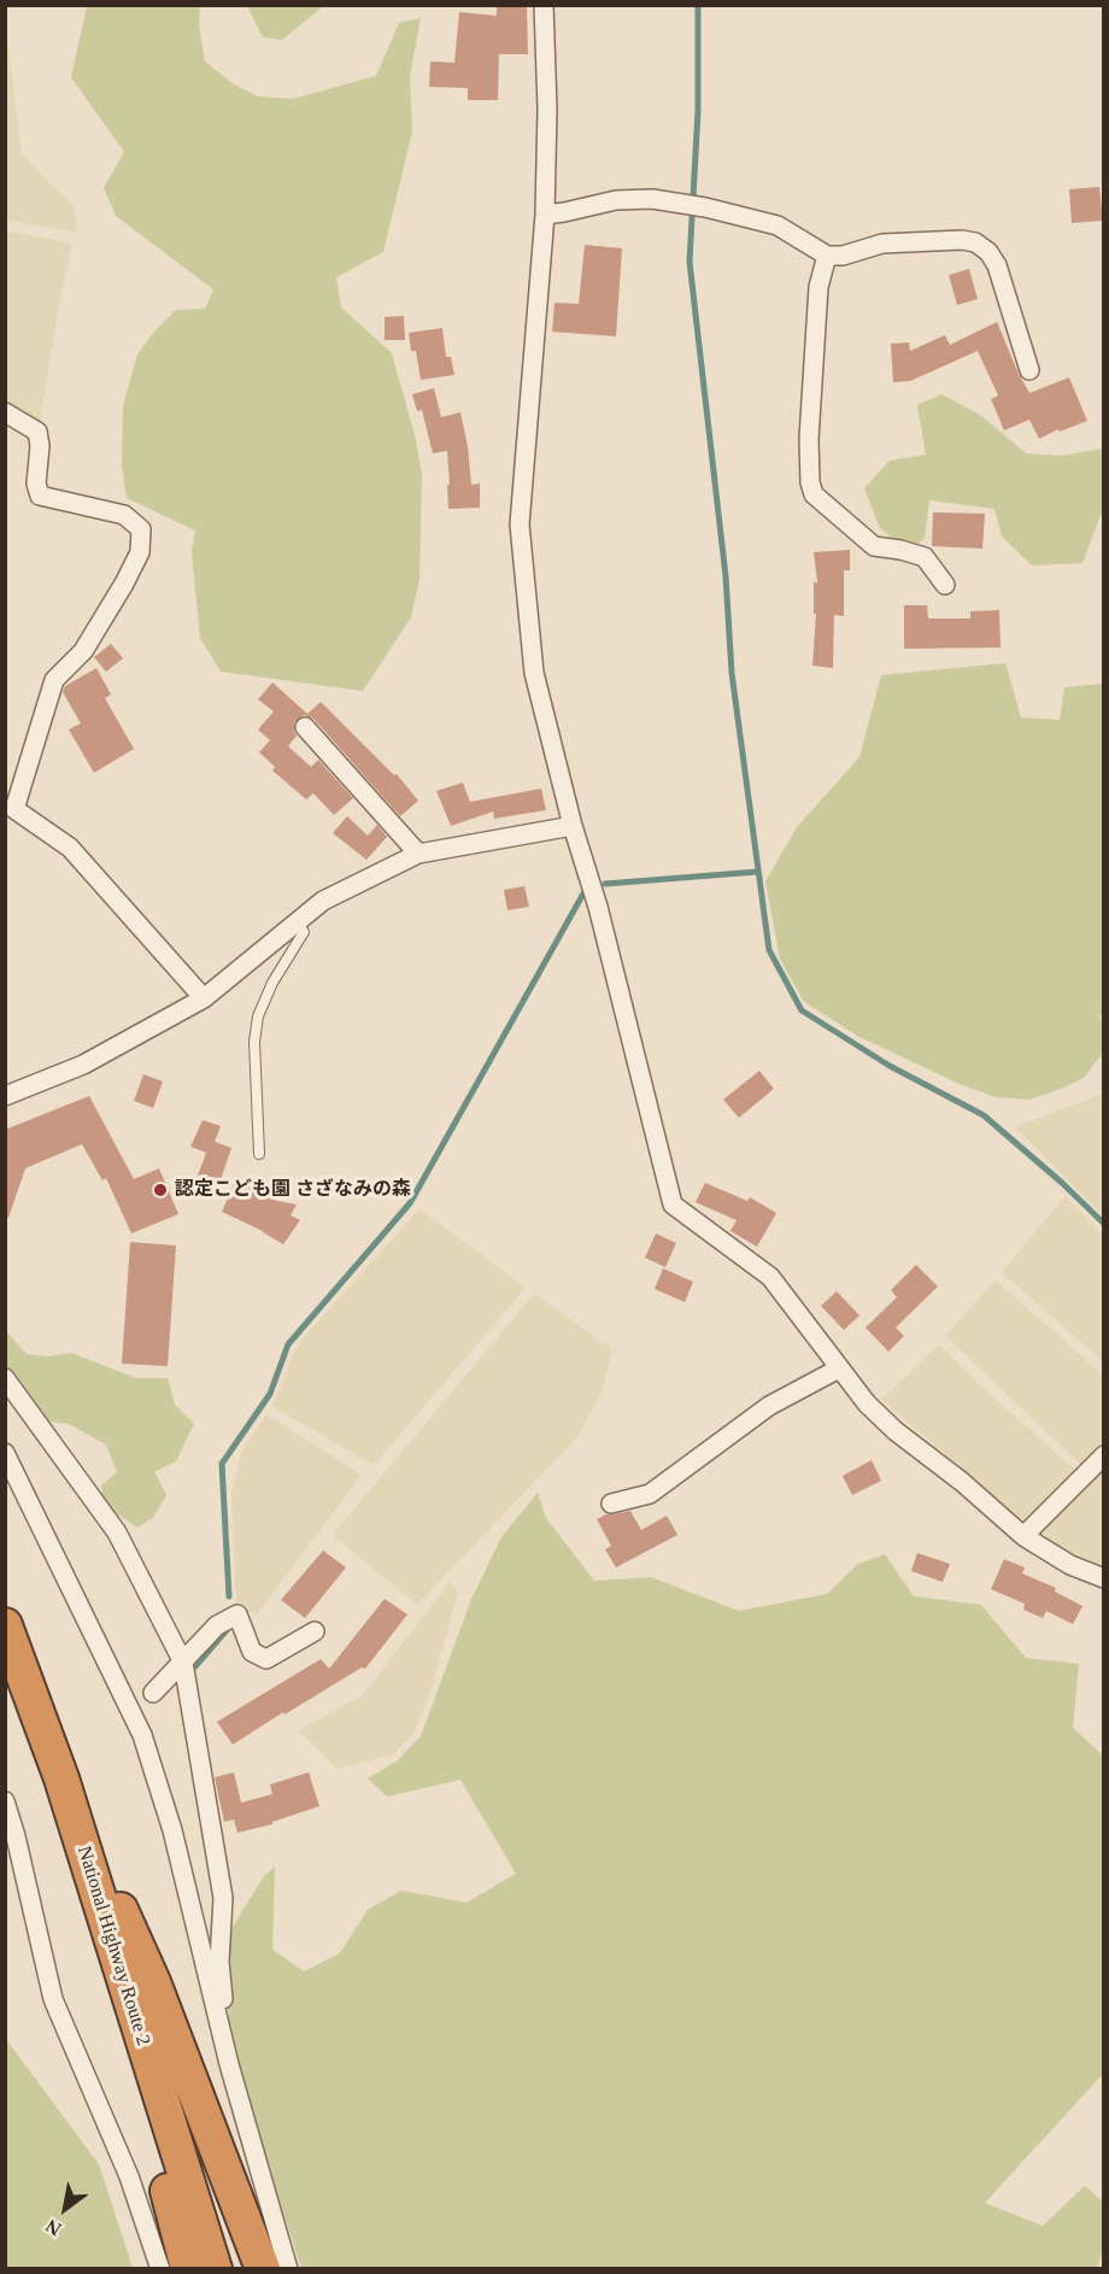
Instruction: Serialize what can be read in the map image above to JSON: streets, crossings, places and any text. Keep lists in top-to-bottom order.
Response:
{
  "streets": {
    "highway": ["National Highway Route 2"]
  },
  "places": ["認定こども園 さざなみの森"],
  "north": "bottom left"
}
